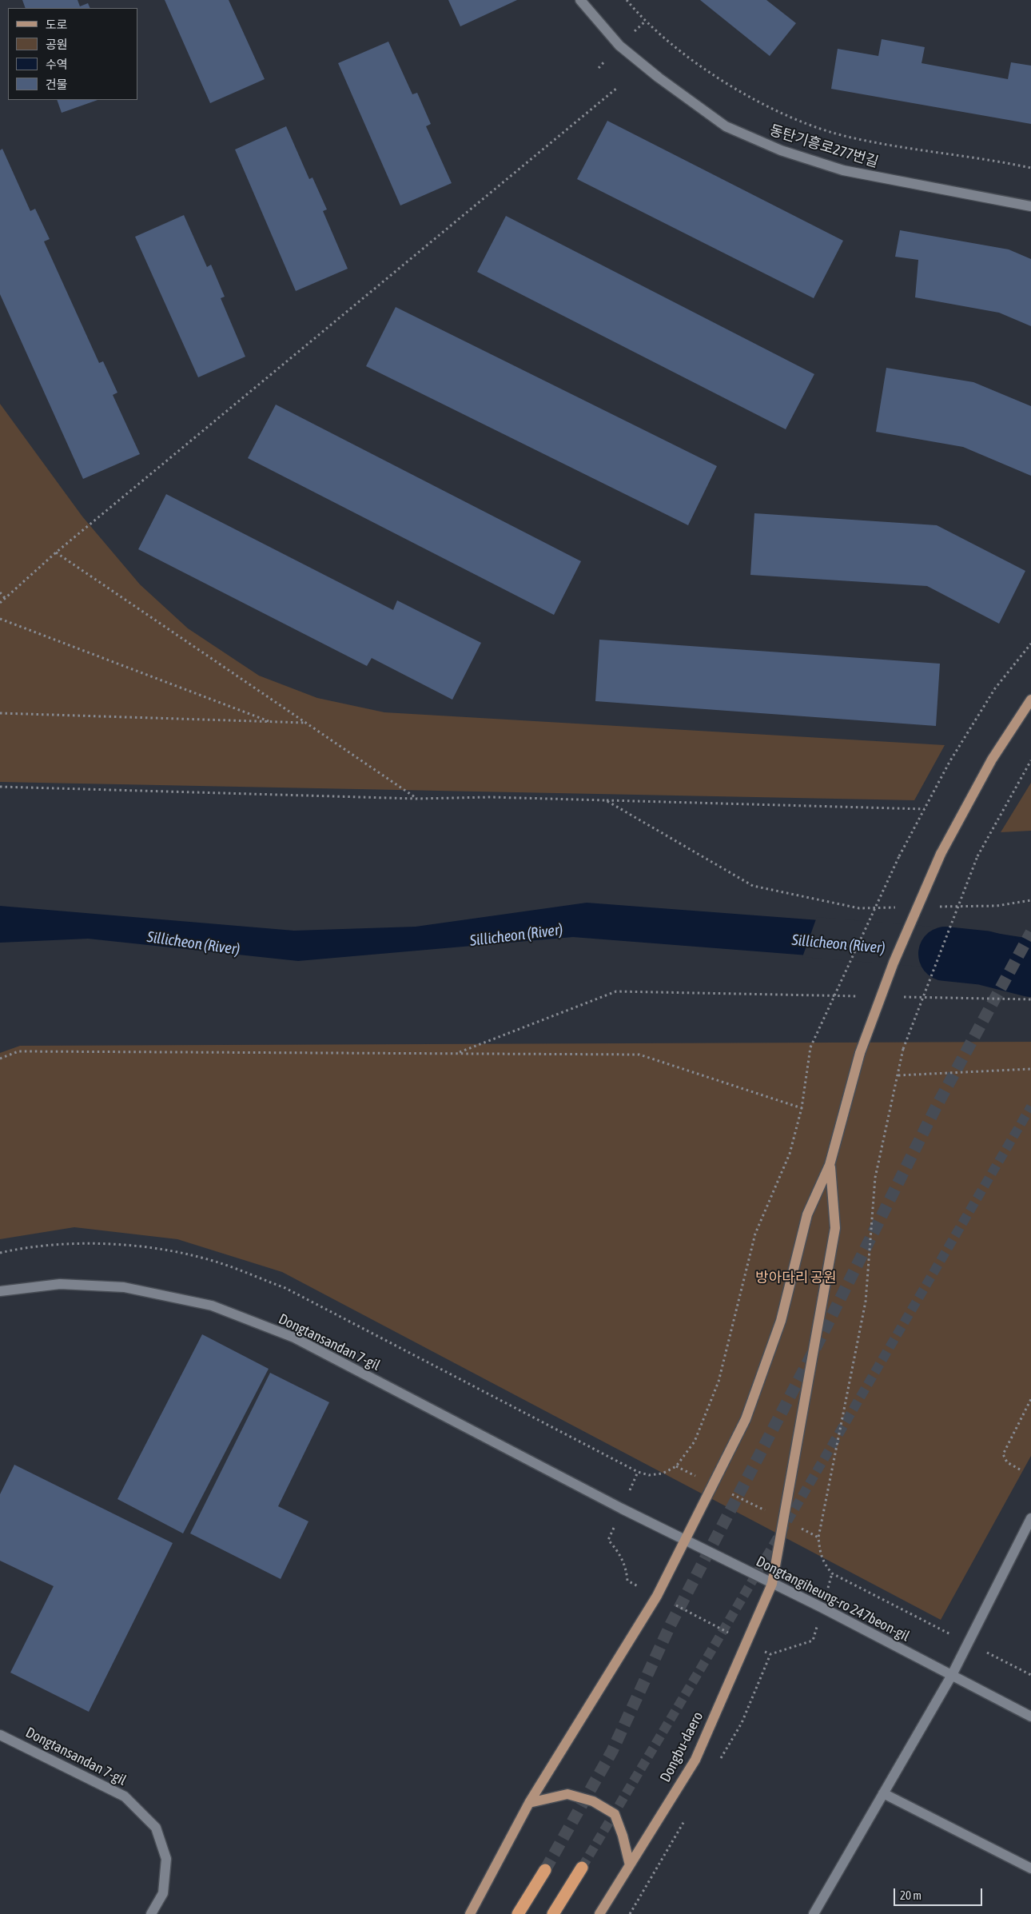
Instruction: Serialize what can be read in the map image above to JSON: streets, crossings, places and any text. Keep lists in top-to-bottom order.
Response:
{
  "streets": {
    "main road": ["Dongbu-daero"],
    "street": ["동탄기흥로277번길", "Dongtansandan 7-gil", "Dongtangiheung-ro 247beon-gil"]
  },
  "crossings": [
    ["Dongtansandan 7-gil", "Dongtangiheung-ro 247beon-gil"],
    ["Dongtangiheung-ro 247beon-gil", "Dongbu-daero"]
  ],
  "water": ["Sillicheon (River)"],
  "parks": ["방아다리 공원"],
  "legend": [
    "도로",
    "공원",
    "수역",
    "건물"
  ],
  "scale_bar": "20 m"
}
